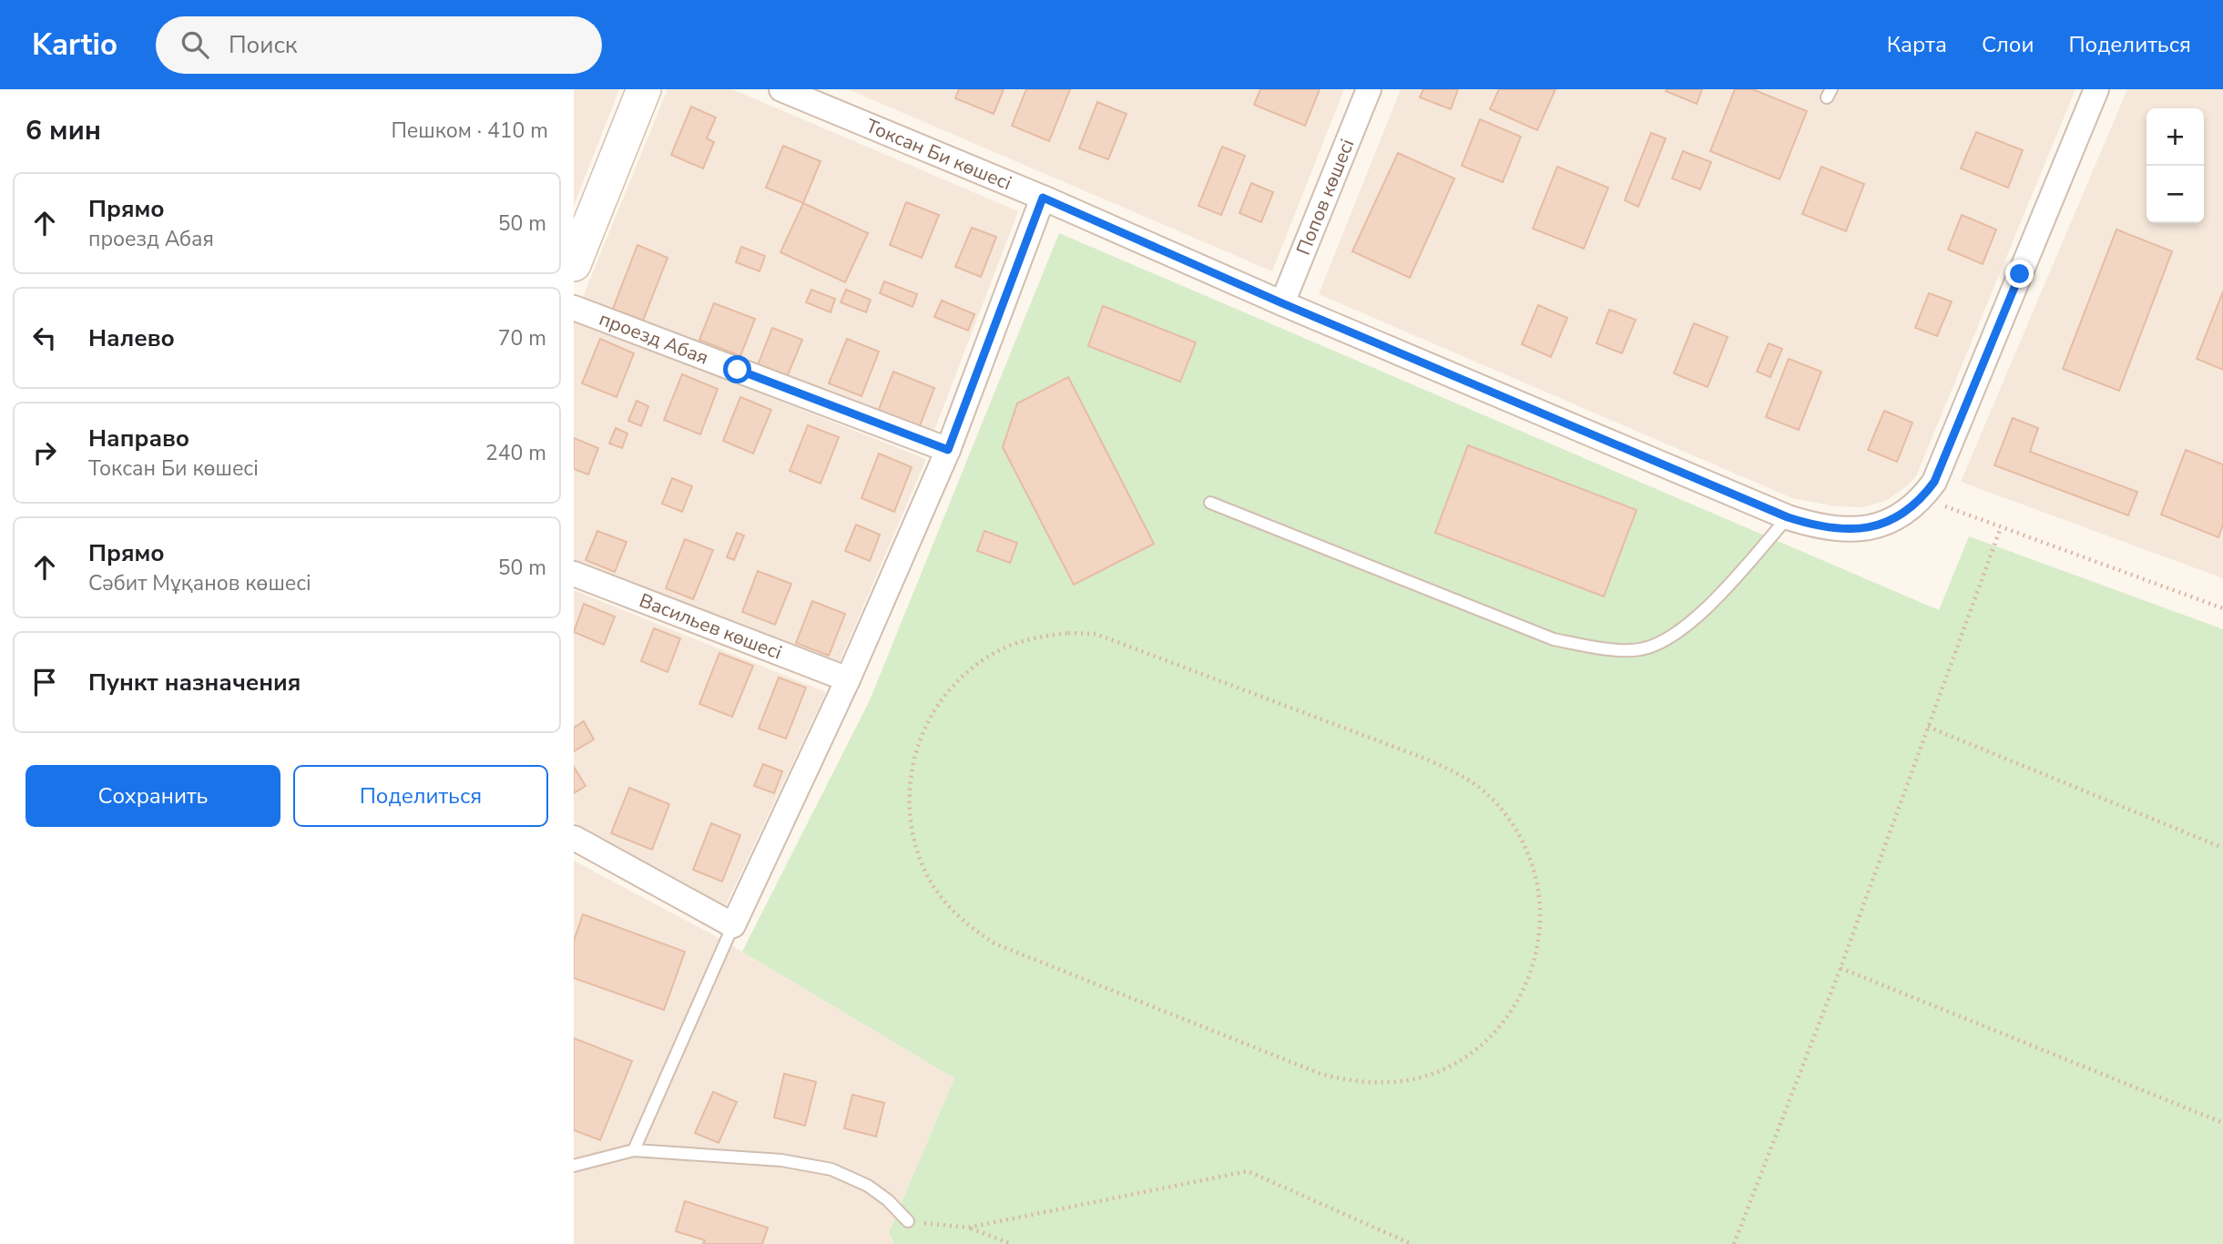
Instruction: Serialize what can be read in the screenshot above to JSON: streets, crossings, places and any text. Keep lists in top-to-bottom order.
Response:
{
  "streets": {
    "street": [
      "Токсан Би көшесі",
      "Попов көшесі",
      "проезд Абая",
      "Васильев көшесі"
    ]
  },
  "crossings": [
    ["Токсан Би көшесі", "Попов көшесі"]
  ],
  "page": {
    "header": "Kartio",
    "search": "Поиск",
    "nav": ["Карта", "Слои", "Поделиться"],
    "heading": ["6 мин", "Пешком · 410 m"],
    "map_buttons": ["+", "−"],
    "list": [
      ["Прямо", "проезд Абая", "50 m"],
      ["Налево", "70 m"],
      ["Направо", "Токсан Би көшесі", "240 m"],
      ["Прямо", "Сәбит Мұқанов көшесі", "50 m"],
      "Пункт назначения"
    ],
    "buttons": ["Сохранить", "Поделиться"]
  }
}
